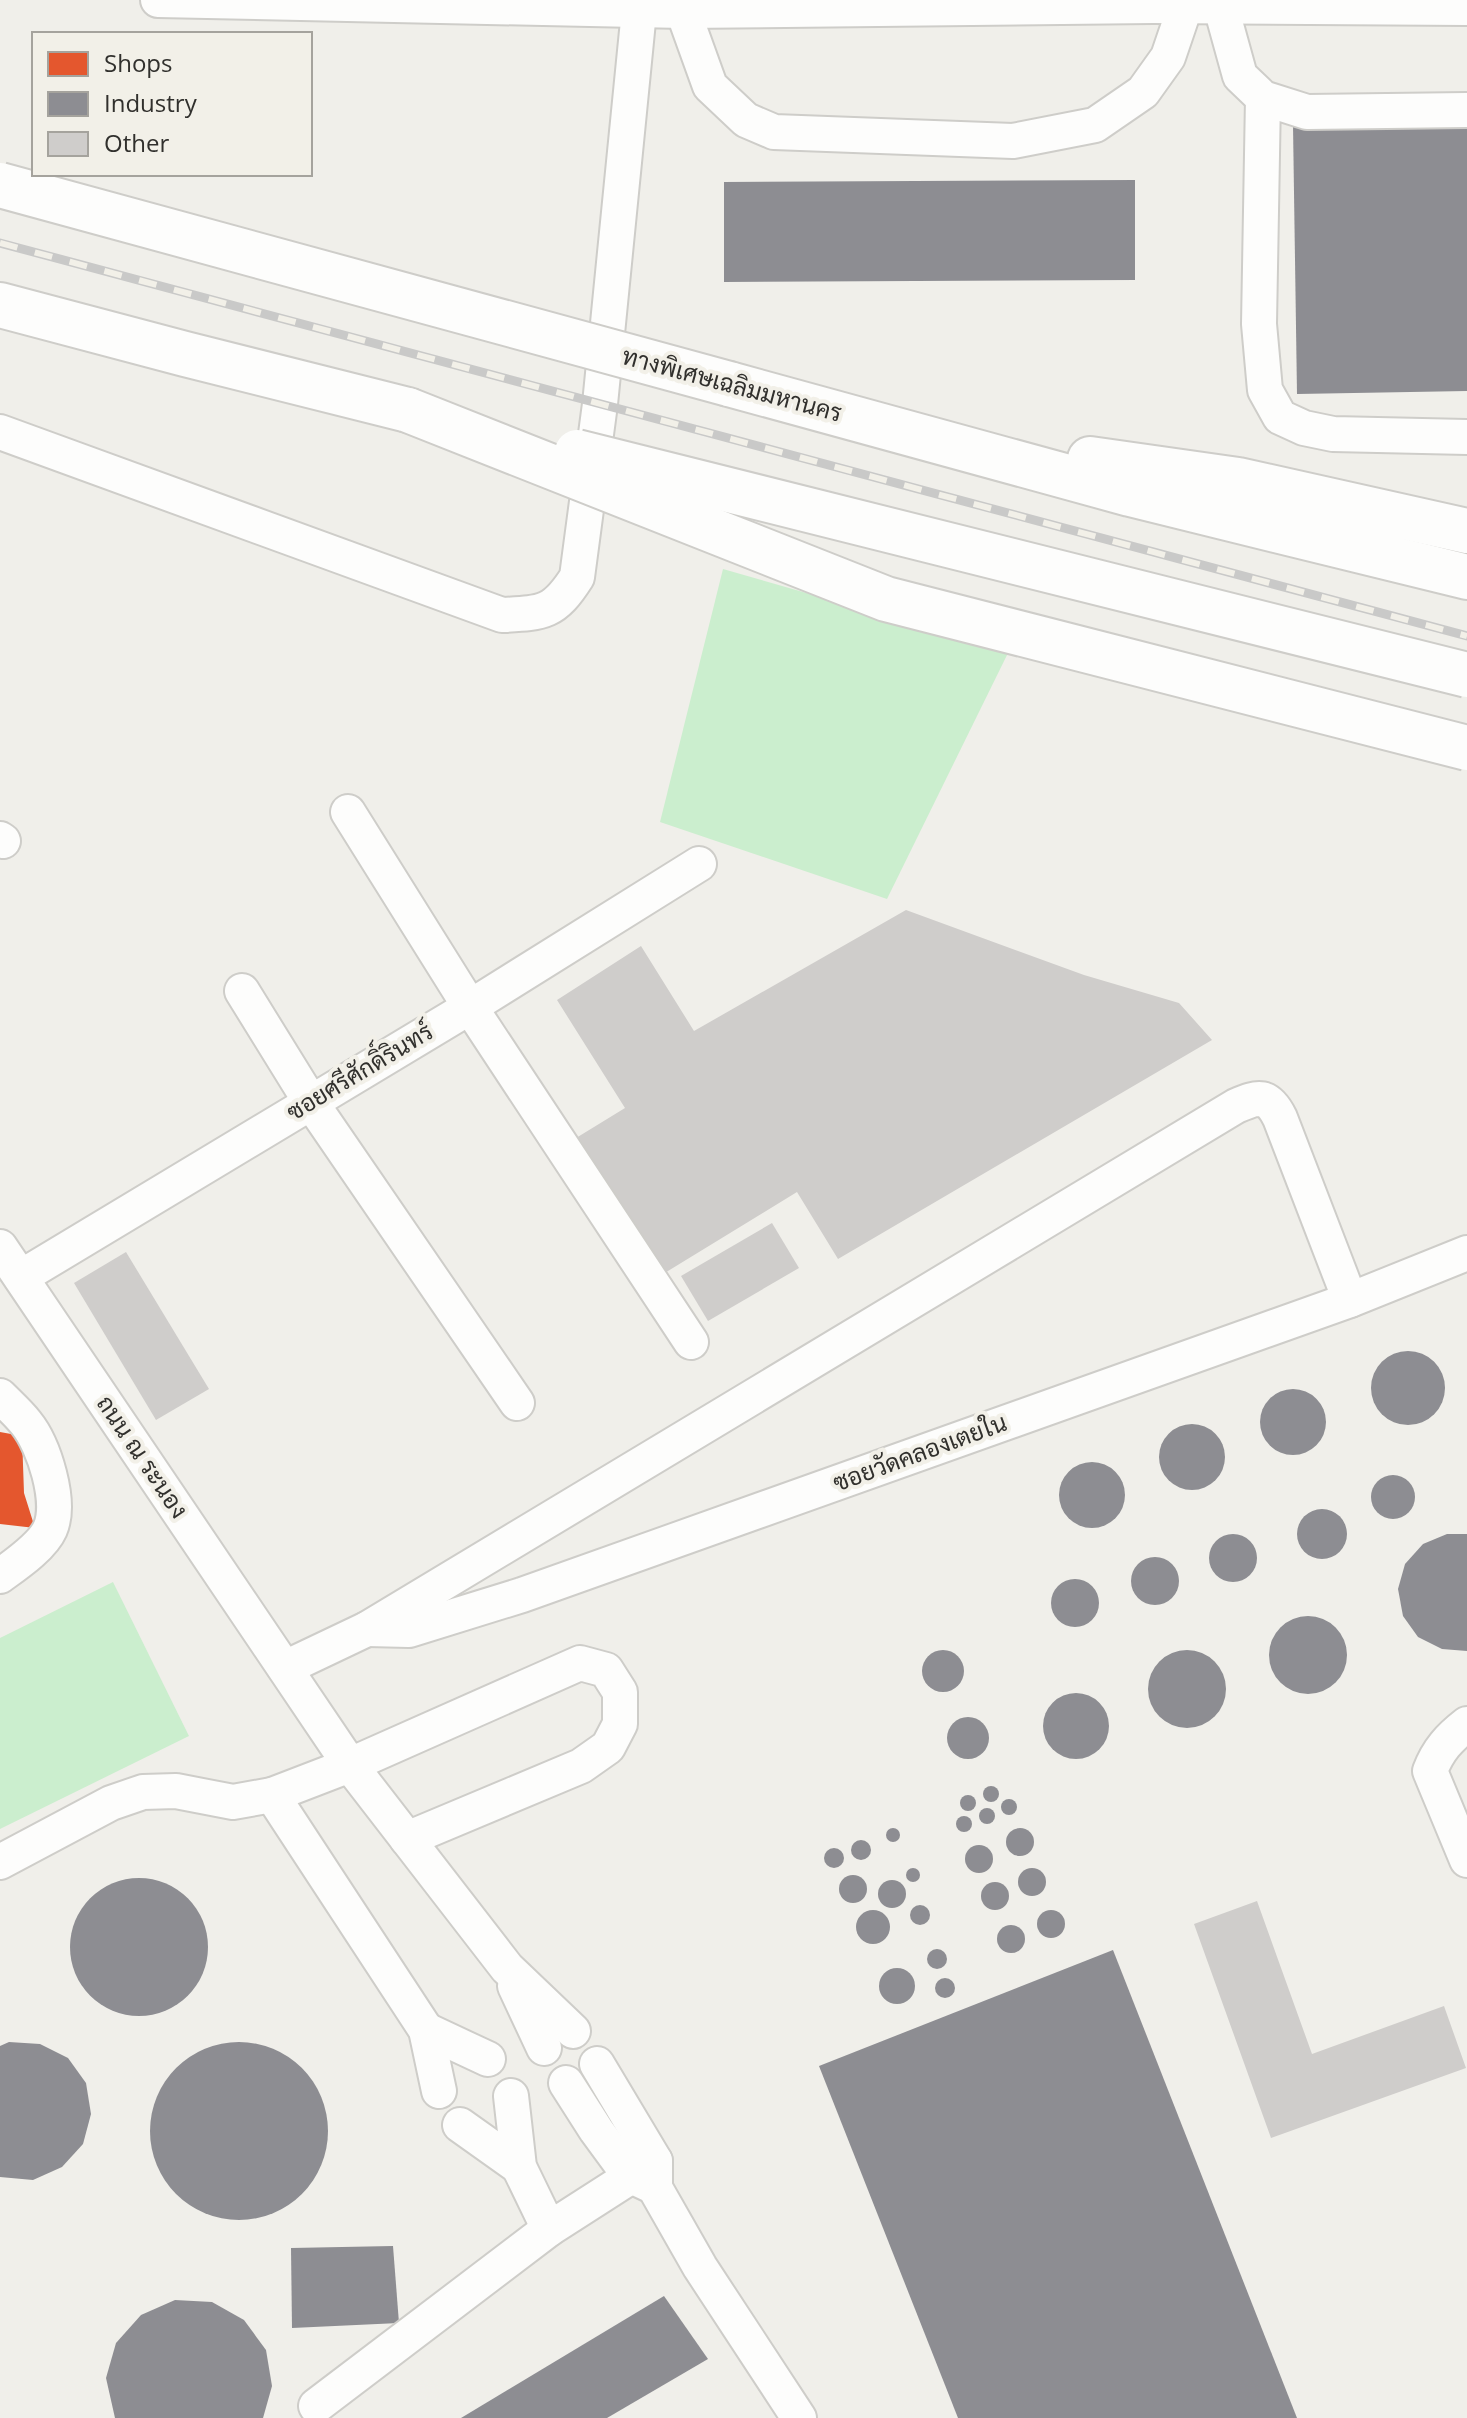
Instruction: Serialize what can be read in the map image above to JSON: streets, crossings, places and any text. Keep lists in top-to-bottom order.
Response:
{
  "streets": {
    "highway": ["ทางพิเศษเฉลิมมหานคร"],
    "street": ["ซอยศรีศักดิ์รินทร์", "ซอยวัดคลองเตยใน", "ถนน ณ ระนอง"]
  },
  "crossings": [
    ["ซอยศรีศักดิ์รินทร์", "ถนน ณ ระนอง"]
  ],
  "legend": ["Shops", "Industry", "Other"]
}
